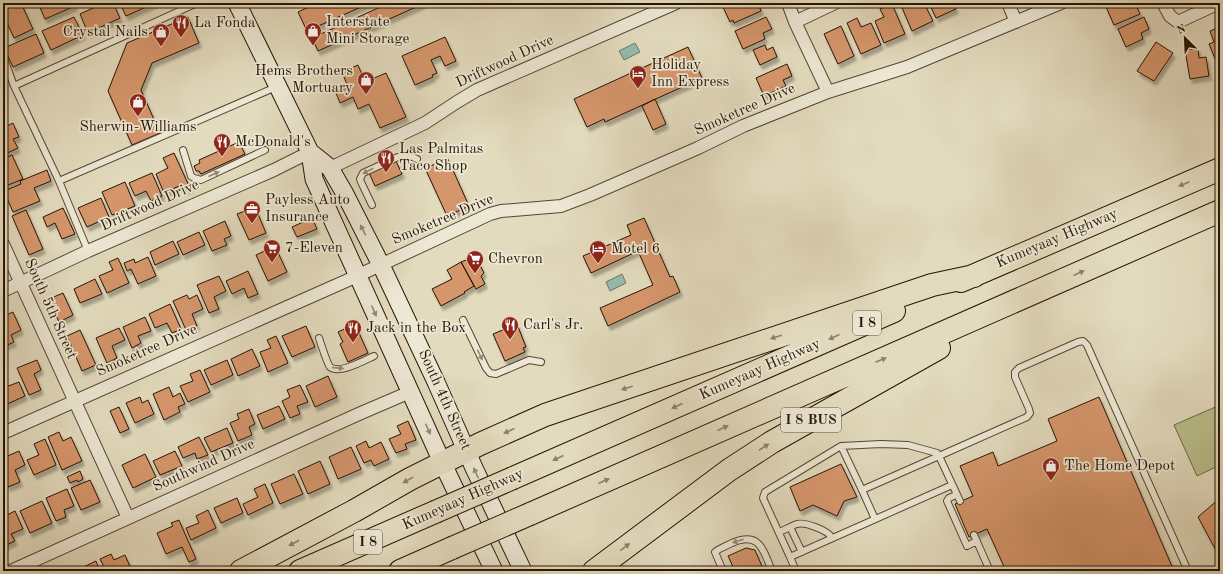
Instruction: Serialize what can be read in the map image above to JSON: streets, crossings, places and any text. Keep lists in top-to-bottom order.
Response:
{
  "streets": {
    "highway": ["Kumeyaay Highway", "I 8", "I 8 BUS"],
    "main road": ["South 4th Street"],
    "street": [
      "Driftwood Drive",
      "Smoketree Drive",
      "South 5th Street",
      "Southwind Drive"
    ]
  },
  "crossings": [
    ["Driftwood Drive", "South 5th Street"],
    ["Driftwood Drive", "South 4th Street"],
    ["Smoketree Drive", "South 5th Street"],
    ["Smoketree Drive", "South 4th Street"],
    ["South 5th Street", "Southwind Drive"],
    ["I 8", "I 8 BUS"],
    ["South 4th Street", "Southwind Drive"]
  ],
  "places": {
    "restaurant": [
      "La Fonda",
      "McDonald's",
      "Las Palmitas Taco Shop",
      "Carl's Jr.",
      "Jack in the Box"
    ],
    "shop": [
      "Interstate Mini Storage",
      "Crystal Nails",
      "Hems Brothers Mortuary",
      "Sherwin-Williams",
      "The Home Depot"
    ],
    "hotel": ["Holiday Inn Express", "Motel 6"],
    "office": ["Payless Auto Insurance"],
    "supermarket": ["7-Eleven", "Chevron"]
  },
  "north": "top left"
}
